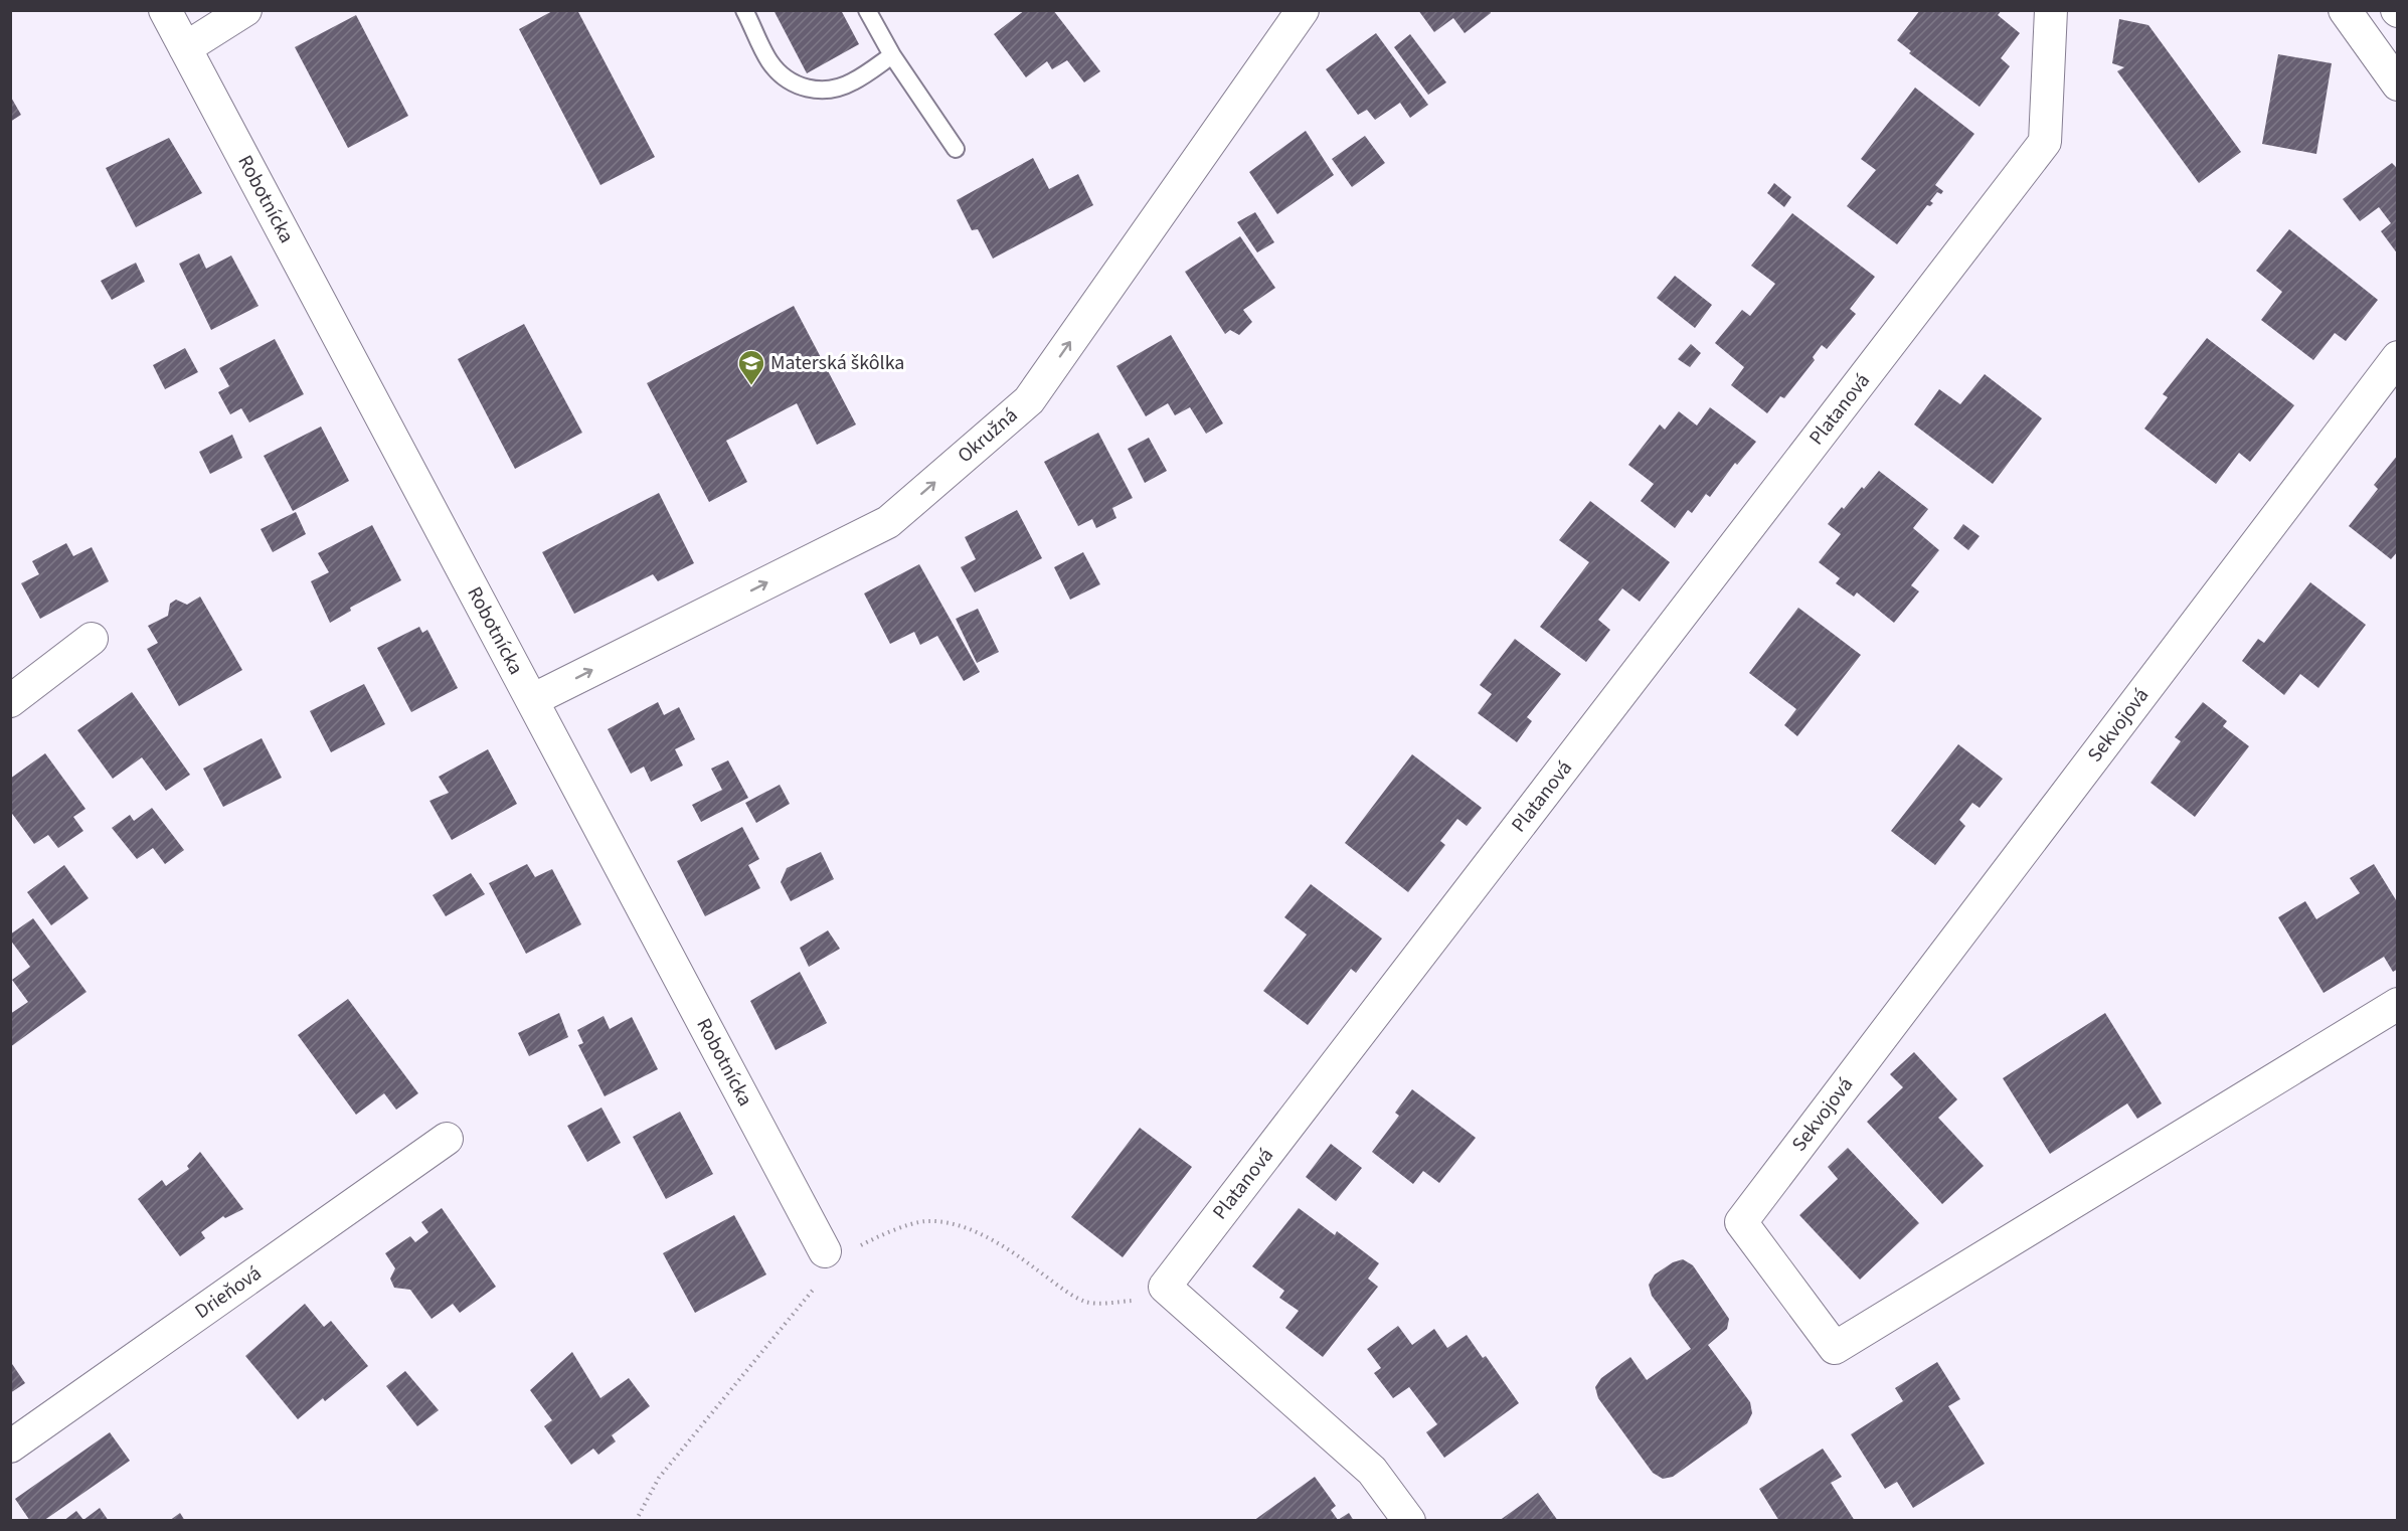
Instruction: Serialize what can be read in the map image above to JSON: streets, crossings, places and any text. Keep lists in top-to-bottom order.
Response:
{
  "streets": {
    "street": [
      "Robotnícka",
      "Platanová",
      "Okružná",
      "Sekvojová",
      "Drieňová"
    ]
  },
  "crossings": [
    ["Robotnícka", "Okružná"]
  ],
  "one_way": ["Okružná"],
  "places": {
    "school or university": ["Materská škôlka"]
  }
}
